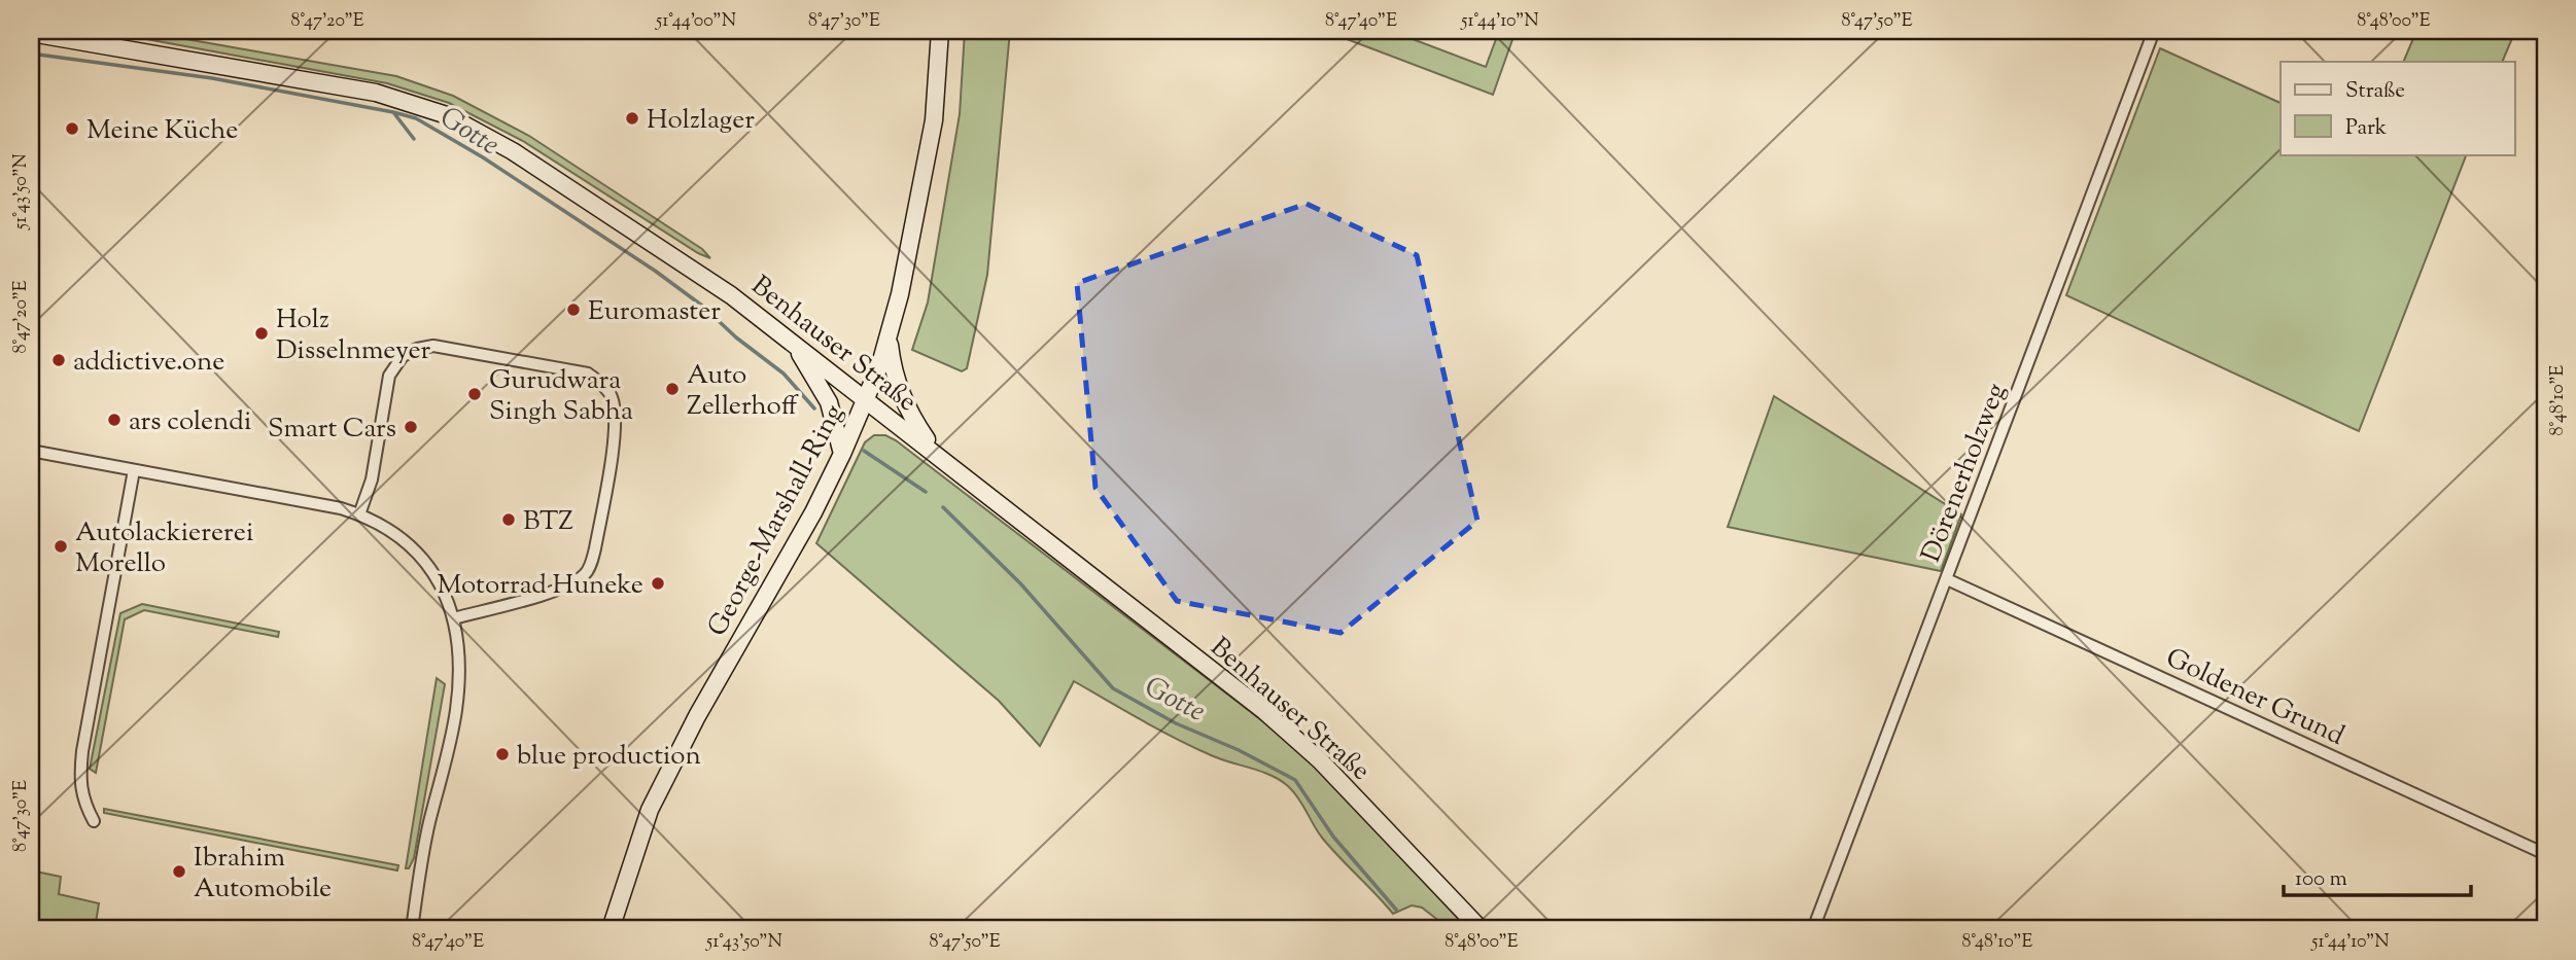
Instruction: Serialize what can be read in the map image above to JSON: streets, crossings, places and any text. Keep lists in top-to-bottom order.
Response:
{
  "streets": {
    "main road": ["Benhauser Straße", "George-Marshall-Ring"],
    "street": ["Dörenerholzweg", "Goldener Grund"]
  },
  "crossings": [
    ["Benhauser Straße", "George-Marshall-Ring"],
    ["Dörenerholzweg", "Goldener Grund"]
  ],
  "water": ["Gotte"],
  "places": [
    "Holzlager",
    "Meine Küche",
    "Euromaster",
    "Holz Disselnmeyer",
    "addictive.one",
    "Auto Zellerhoff",
    "Gurudwara Singh Sabha",
    "ars colendi",
    "Smart Cars",
    "BTZ",
    "Autolackiererei Morello",
    "Motorrad Huneke",
    "blue production",
    "Ibrahim Automobile"
  ],
  "legend": ["Straße", "Park"],
  "scale_bar": "100 m",
  "coordinates": [
    "8°47'20\"E",
    "51°44'00\"N",
    "8°47'30\"E",
    "8°47'40\"E",
    "51°44'10\"N",
    "8°47'50\"E",
    "8°48'00\"E",
    "51°43'50\"N",
    "8°48'10\"E"
  ]
}
